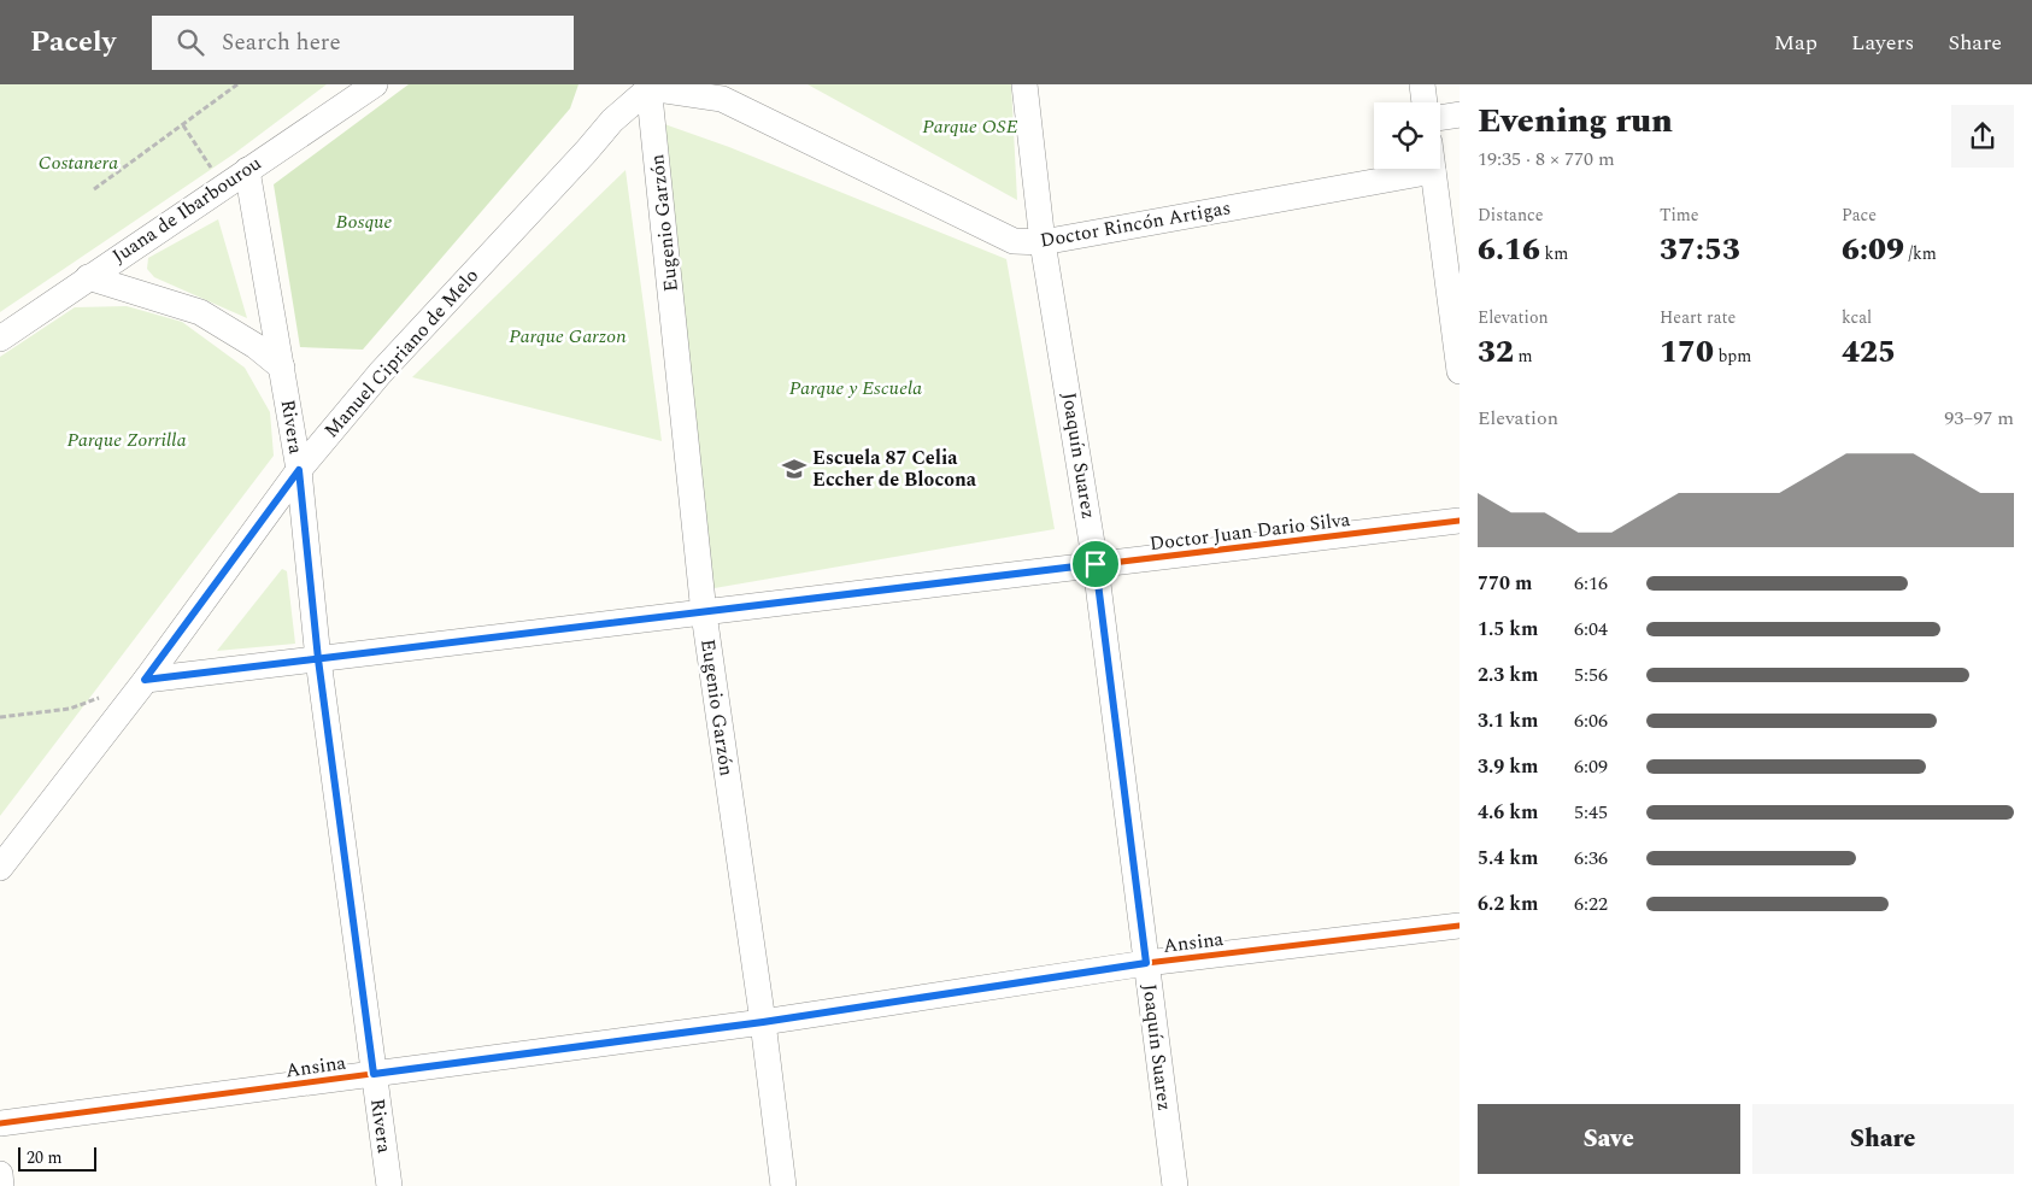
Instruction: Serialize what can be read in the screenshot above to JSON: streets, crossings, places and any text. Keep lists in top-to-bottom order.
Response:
{
  "streets": {
    "street": [
      "Juana de Ibarbourou",
      "Eugenio Garzón",
      "Doctor Rincón Artigas",
      "Manuel Cipriano de Melo",
      "Rivera",
      "Joaquín Suarez",
      "Doctor Juan Dario Silva",
      "Ansina"
    ]
  },
  "crossings": [
    ["Juana de Ibarbourou", "Rivera"],
    ["Eugenio Garzón", "Doctor Rincón Artigas"],
    ["Eugenio Garzón", "Manuel Cipriano de Melo"],
    ["Eugenio Garzón", "Doctor Juan Dario Silva"],
    ["Eugenio Garzón", "Ansina"],
    ["Doctor Rincón Artigas", "Manuel Cipriano de Melo"],
    ["Doctor Rincón Artigas", "Joaquín Suarez"],
    ["Manuel Cipriano de Melo", "Rivera"],
    ["Manuel Cipriano de Melo", "Doctor Juan Dario Silva"],
    ["Rivera", "Doctor Juan Dario Silva"],
    ["Rivera", "Ansina"],
    ["Joaquín Suarez", "Doctor Juan Dario Silva"],
    ["Joaquín Suarez", "Ansina"]
  ],
  "parks": [
    "Parque OSE",
    "Costanera",
    "Bosque",
    "Parque Garzon",
    "Parque y Escuela",
    "Parque Zorrilla"
  ],
  "places": {
    "school or university": ["Escuela 87 Celia Eccher de Blocona"]
  },
  "scale_bar": "20 m",
  "page": {
    "header": "Pacely",
    "search": "Search here",
    "nav": ["Map", "Layers", "Share"],
    "heading": ["Evening run", "19:35 · 8 × 770 m"],
    "stats": [
      ["Distance", "6.16 km"],
      ["Time", "37:53"],
      ["Pace", "6:09 /km"],
      ["Elevation", "32 m"],
      ["Heart rate", "170 bpm"],
      ["kcal", "425"]
    ],
    "chart": ["Elevation", "93–97 m"],
    "list": [
      {
        "name": "770 m",
        "note": "6:16"
      },
      {
        "name": "1.5 km",
        "note": "6:04"
      },
      {
        "name": "2.3 km",
        "note": "5:56"
      },
      {
        "name": "3.1 km",
        "note": "6:06"
      },
      {
        "name": "3.9 km",
        "note": "6:09"
      },
      {
        "name": "4.6 km",
        "note": "5:45"
      },
      {
        "name": "5.4 km",
        "note": "6:36"
      },
      {
        "name": "6.2 km",
        "note": "6:22"
      }
    ],
    "buttons": ["Save", "Share"],
    "scale": "20 m"
  }
}
